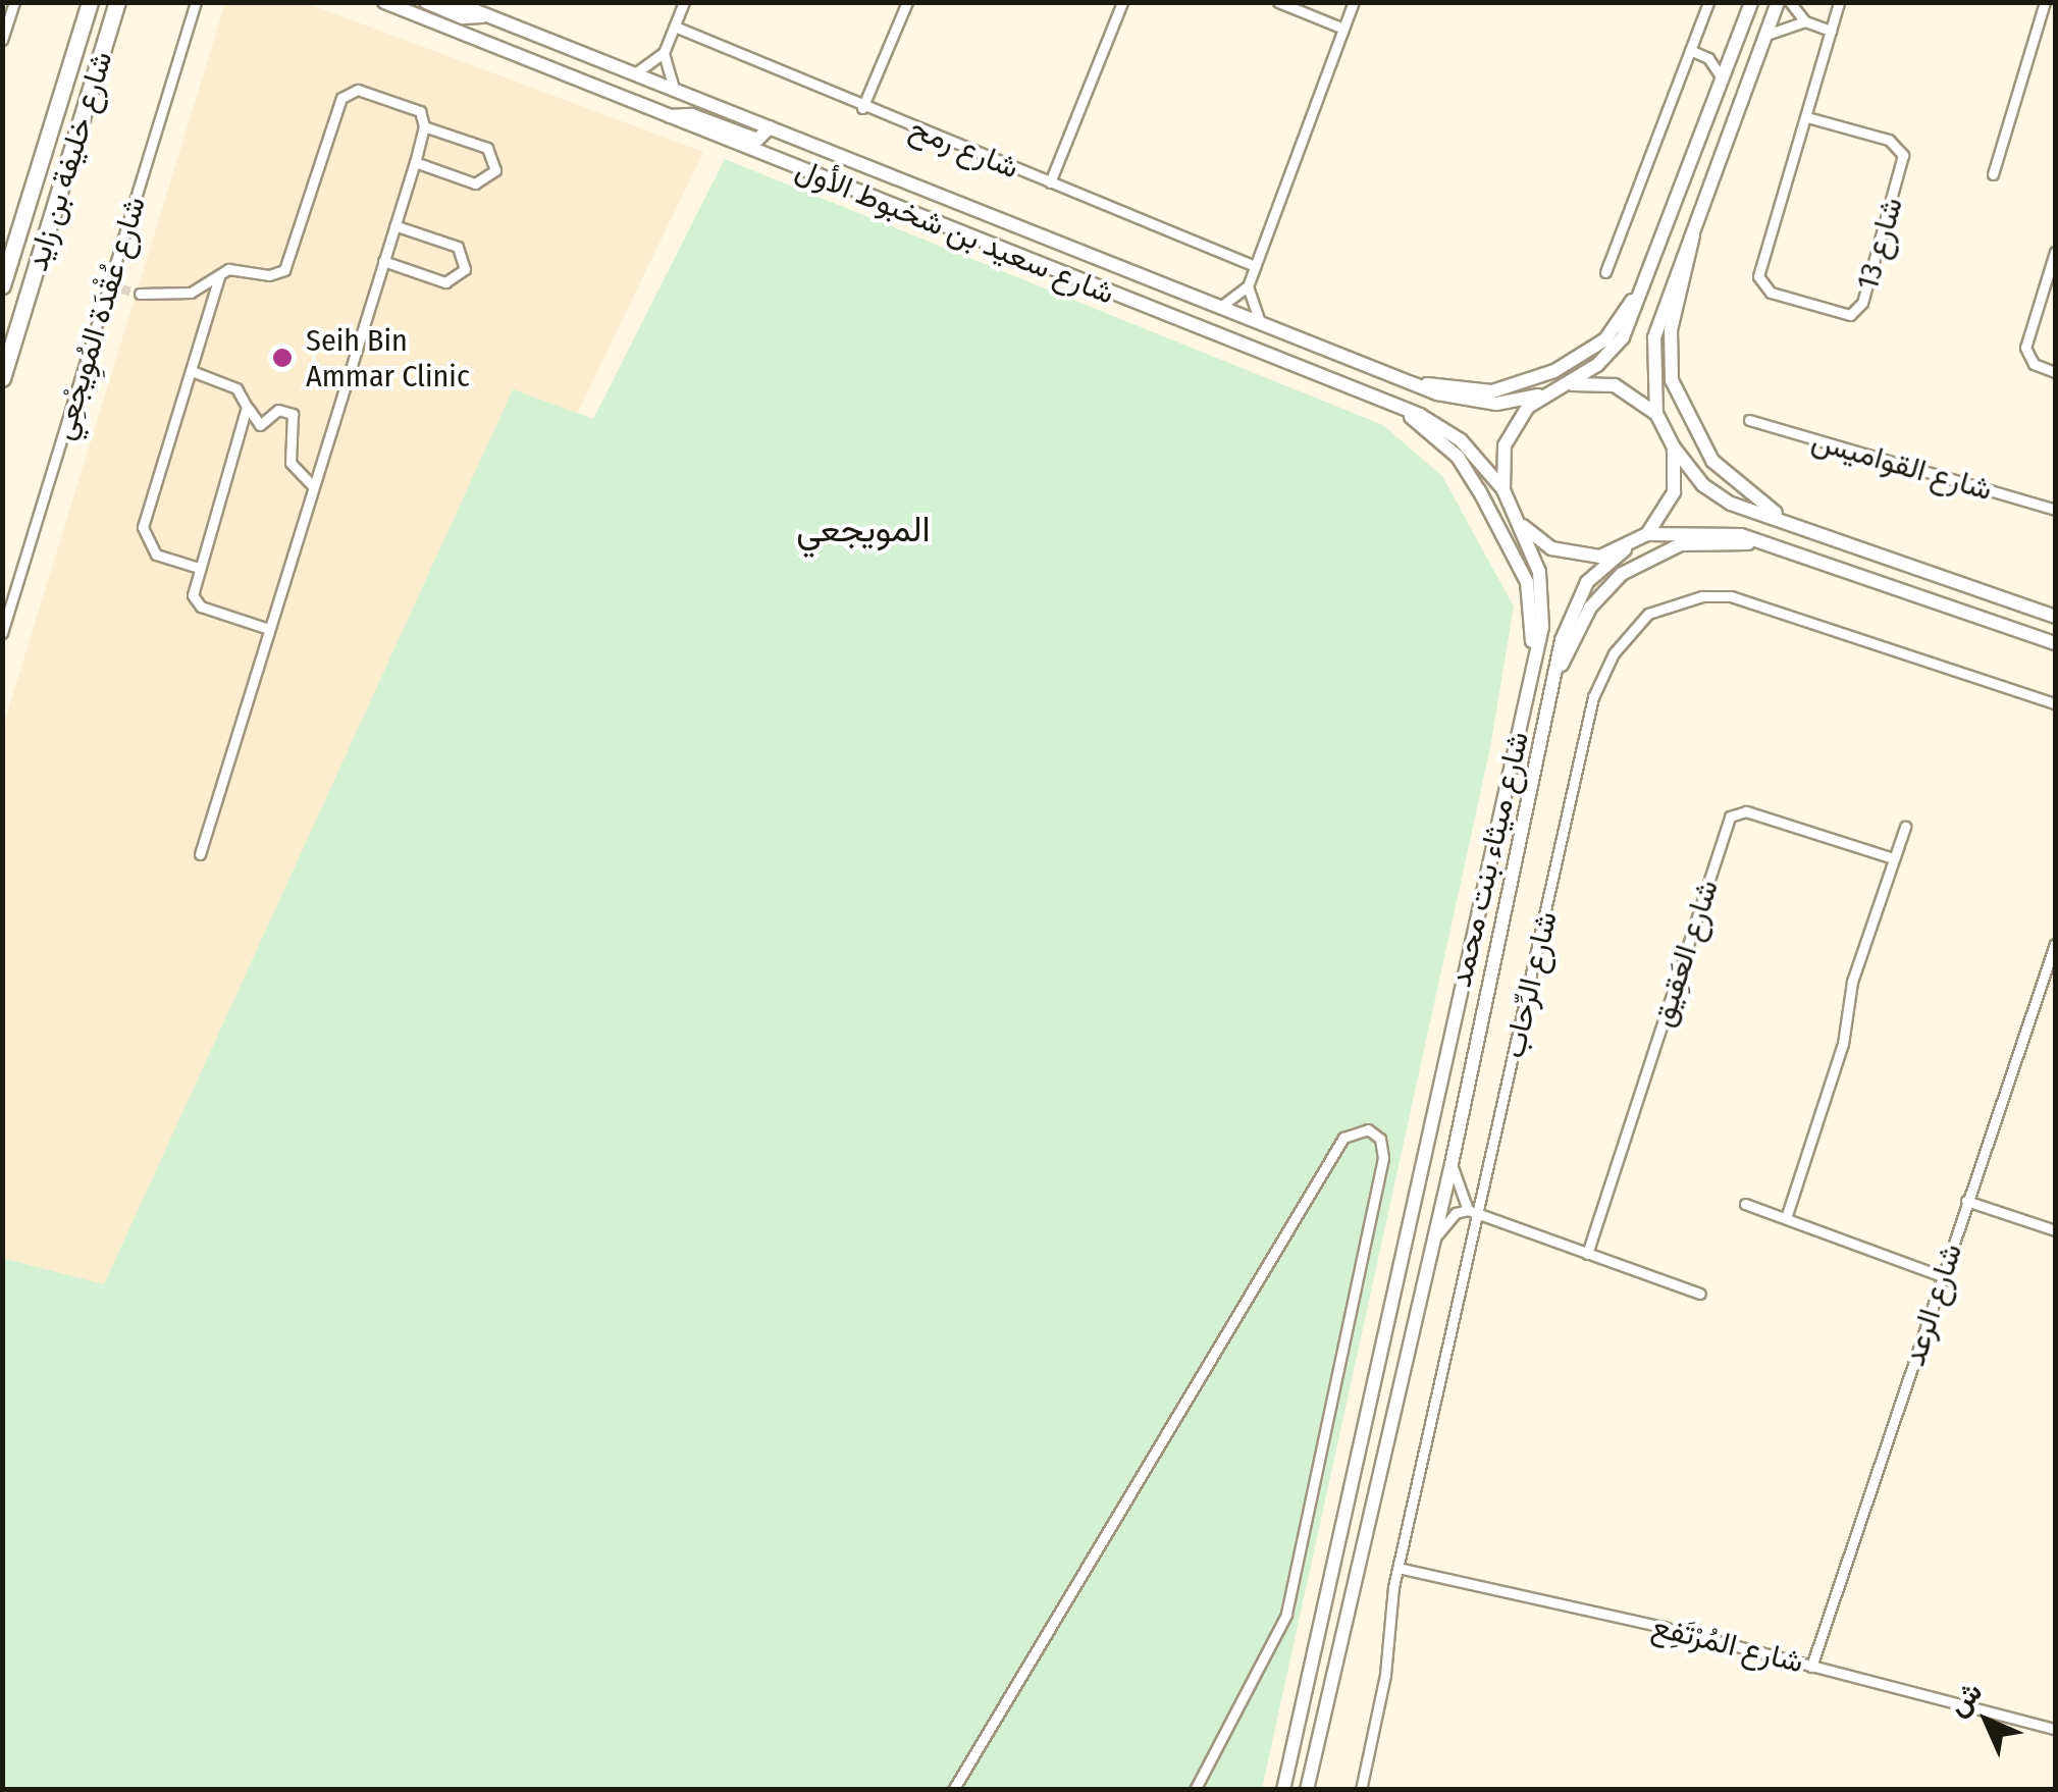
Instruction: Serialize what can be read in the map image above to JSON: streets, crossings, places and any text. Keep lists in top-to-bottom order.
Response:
{
  "streets": {
    "highway": ["شارع خليفة بن زايد"],
    "main road": ["شارع سعيد بن شخبوط الأول", "شارع ميثاء بنت محمد"],
    "street": [
      "شارع رمح",
      "شارع 13",
      "شارع عُقْدَة المُوِيجْعِي",
      "شارع القواميس",
      "شارع العَقِيق",
      "شارع الرِّحاب",
      "شارع الرعد",
      "شارع المُرْتَفِع"
    ]
  },
  "crossings": [
    ["شارع سعيد بن شخبوط الأول", "شارع ميثاء بنت محمد"],
    ["شارع الرِّحاب", "شارع المُرْتَفِع"],
    ["شارع الرعد", "شارع المُرْتَفِع"]
  ],
  "districts": ["المويجعي"],
  "places": ["Seih Bin Ammar Clinic"],
  "north": "top left"
}
